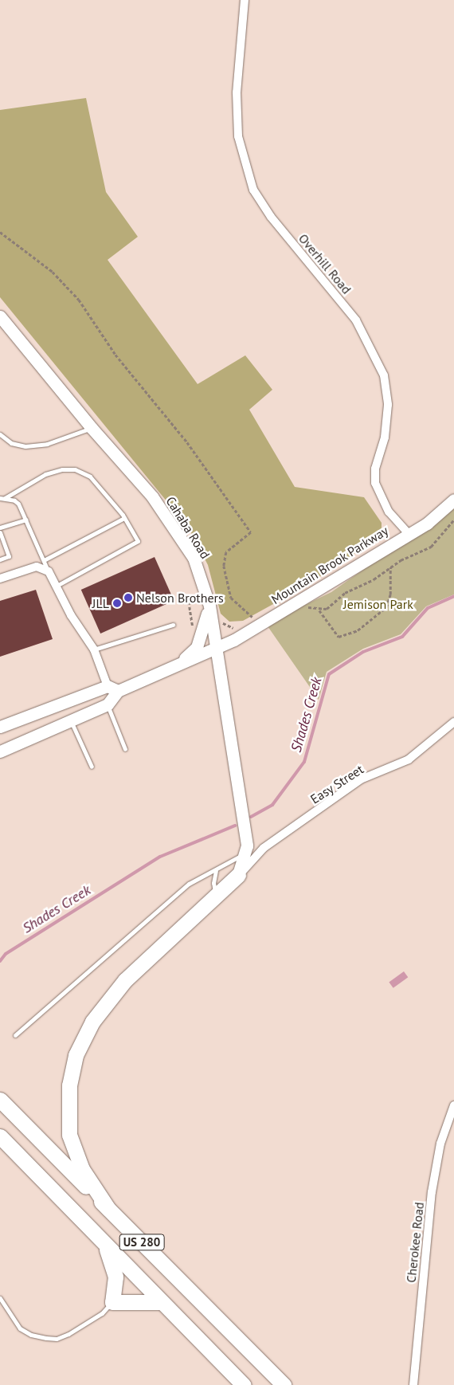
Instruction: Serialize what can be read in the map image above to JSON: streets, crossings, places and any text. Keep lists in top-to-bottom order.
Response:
{
  "streets": {
    "highway": ["US 280"],
    "street": [
      "Overhill Road",
      "Cahaba Road",
      "Mountain Brook Parkway",
      "Easy Street",
      "Cherokee Road"
    ]
  },
  "crossings": [
    ["Overhill Road", "Mountain Brook Parkway"],
    ["Cahaba Road", "Mountain Brook Parkway"],
    ["Cahaba Road", "Easy Street"]
  ],
  "water": ["Shades Creek"],
  "parks": ["Jemison Park"],
  "places": ["Nelson Brothers", "JLL"]
}
